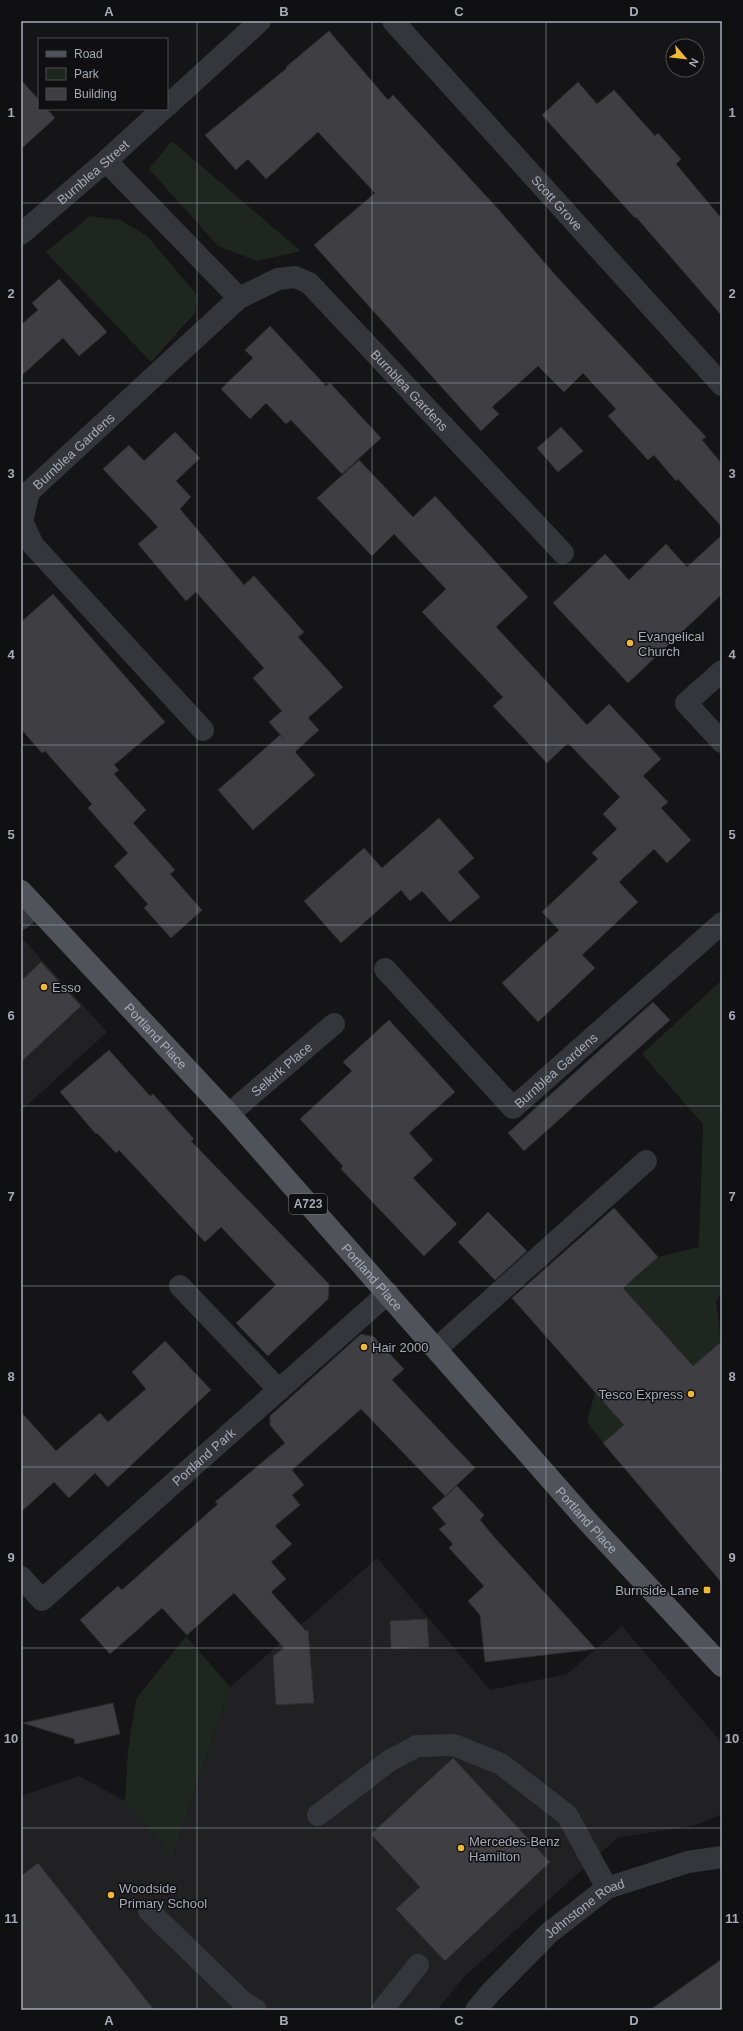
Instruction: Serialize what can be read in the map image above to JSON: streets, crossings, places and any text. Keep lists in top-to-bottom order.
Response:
{
  "streets": {
    "main road": ["Portland Place", "A723"],
    "street": [
      "Burnblea Street",
      "Scott Grove",
      "Burnblea Gardens",
      "Selkirk Place",
      "Portland Park",
      "Johnstone Road"
    ]
  },
  "crossings": [
    ["Portland Place", "Selkirk Place"],
    ["Portland Place", "Portland Park"]
  ],
  "places": {
    "other": [
      "Evangelical Church",
      "Esso",
      "Hair 2000",
      "Tesco Express",
      "Mercedes-Benz Hamilton",
      "Woodside Primary School"
    ],
    "transit": ["Burnside Lane"]
  },
  "legend": ["Road", "Park", "Building"],
  "north": "bottom right",
  "grid": {
    "columns": [
      "A",
      "B",
      "C",
      "D"
    ],
    "rows": [
      "1",
      "2",
      "3",
      "4",
      "5",
      "6",
      "7",
      "8",
      "9",
      "10",
      "11"
    ]
  }
}
